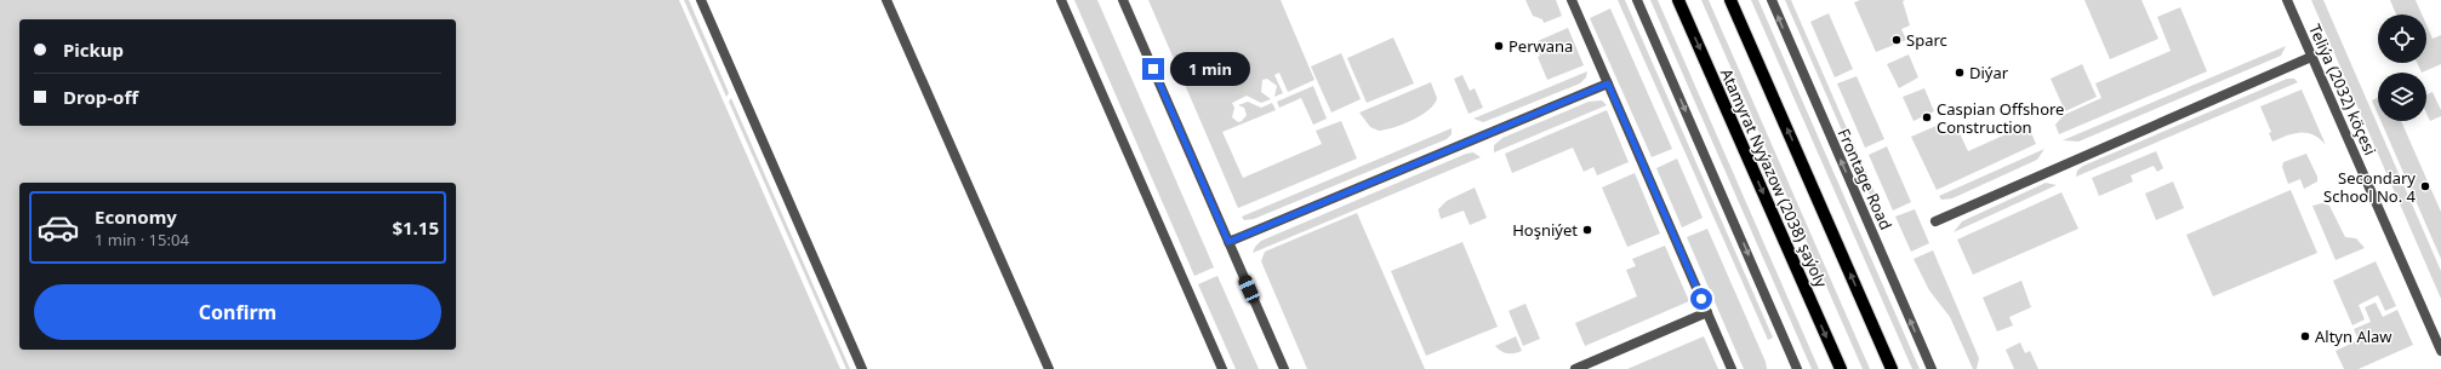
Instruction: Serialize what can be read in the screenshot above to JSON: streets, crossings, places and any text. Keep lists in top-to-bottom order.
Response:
{
  "streets": {
    "main road": ["Atamyrat Nyýazow (2038) şaýoly"],
    "street": ["Teliýa (2032) köçesi", "Frontage Road"]
  },
  "one_way": ["Frontage Road"],
  "places": [
    "Sparc",
    "Perwana",
    "Diýar",
    "Caspian Offshore Construction",
    "Secondary School No. 4",
    "Hoşniýet",
    "Altyn Alaw"
  ],
  "page": {
    "banner": ["Pickup", "Drop-off"],
    "bubble": "1 min",
    "list": [
      {
        "name": "Economy",
        "note": "1 min · 15:04",
        "value": "$1.15"
      }
    ],
    "buttons": "Confirm"
  }
}
